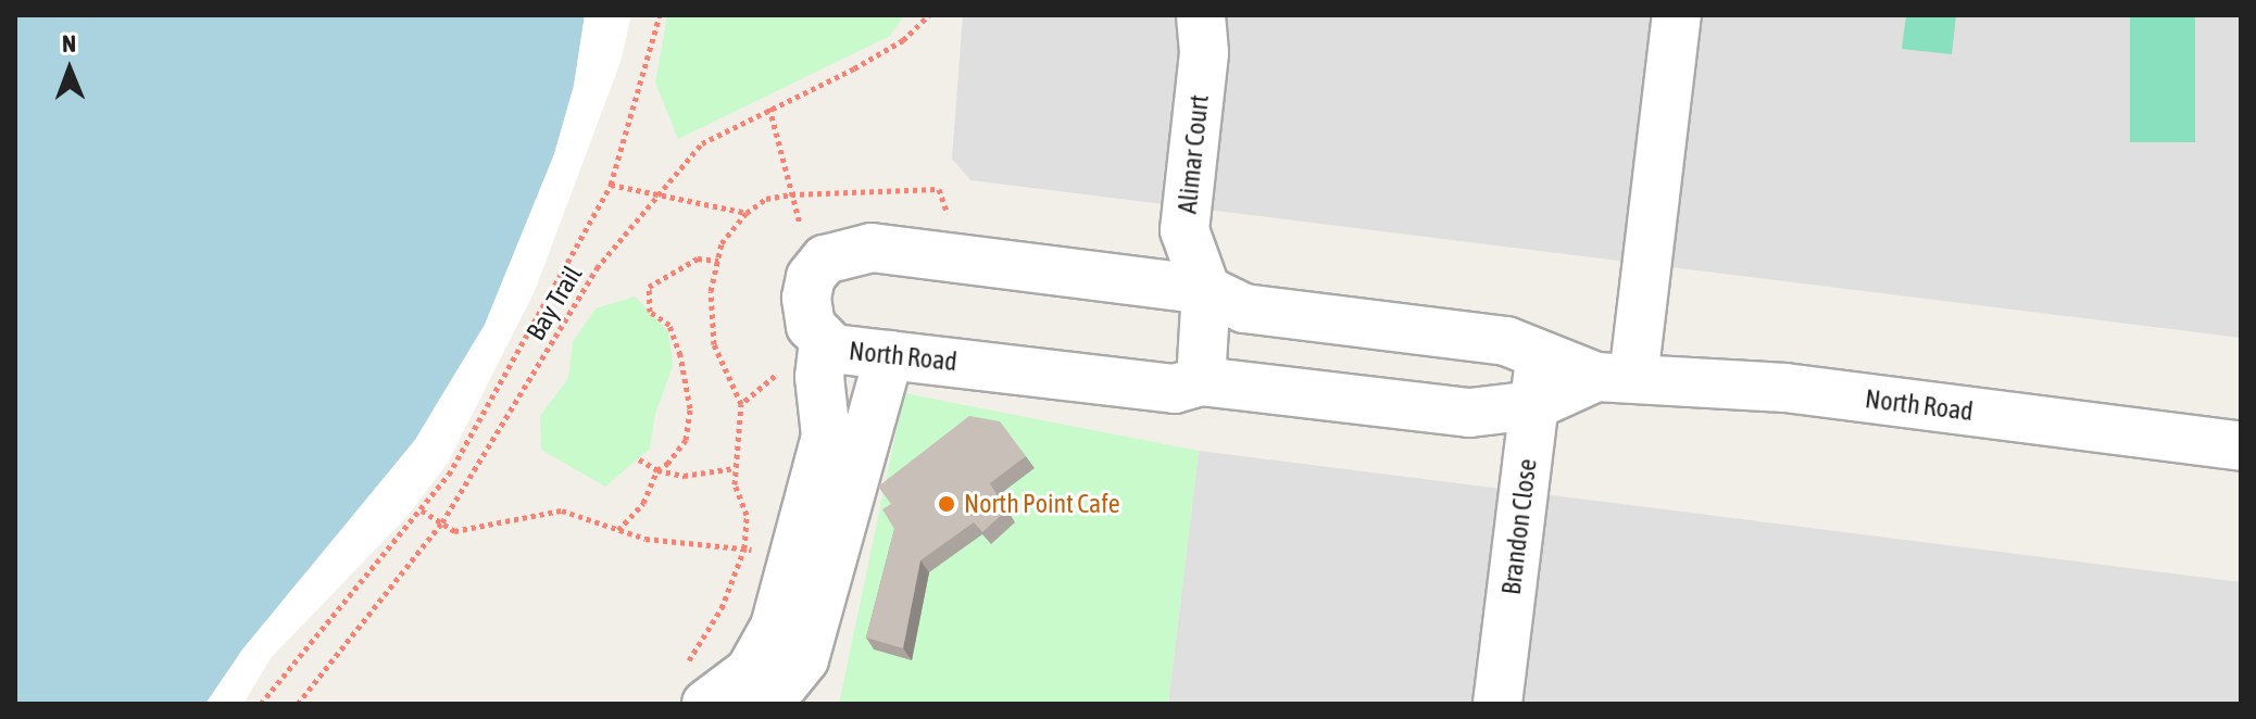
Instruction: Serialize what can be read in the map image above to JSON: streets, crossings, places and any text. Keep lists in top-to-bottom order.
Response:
{
  "streets": {
    "street": ["Alimar Court", "North Road", "Brandon Close"],
    "path": ["Bay Trail"]
  },
  "crossings": [
    ["Alimar Court", "North Road"],
    ["North Road", "Brandon Close"]
  ],
  "places": ["North Point Cafe"],
  "north": "top"
}
